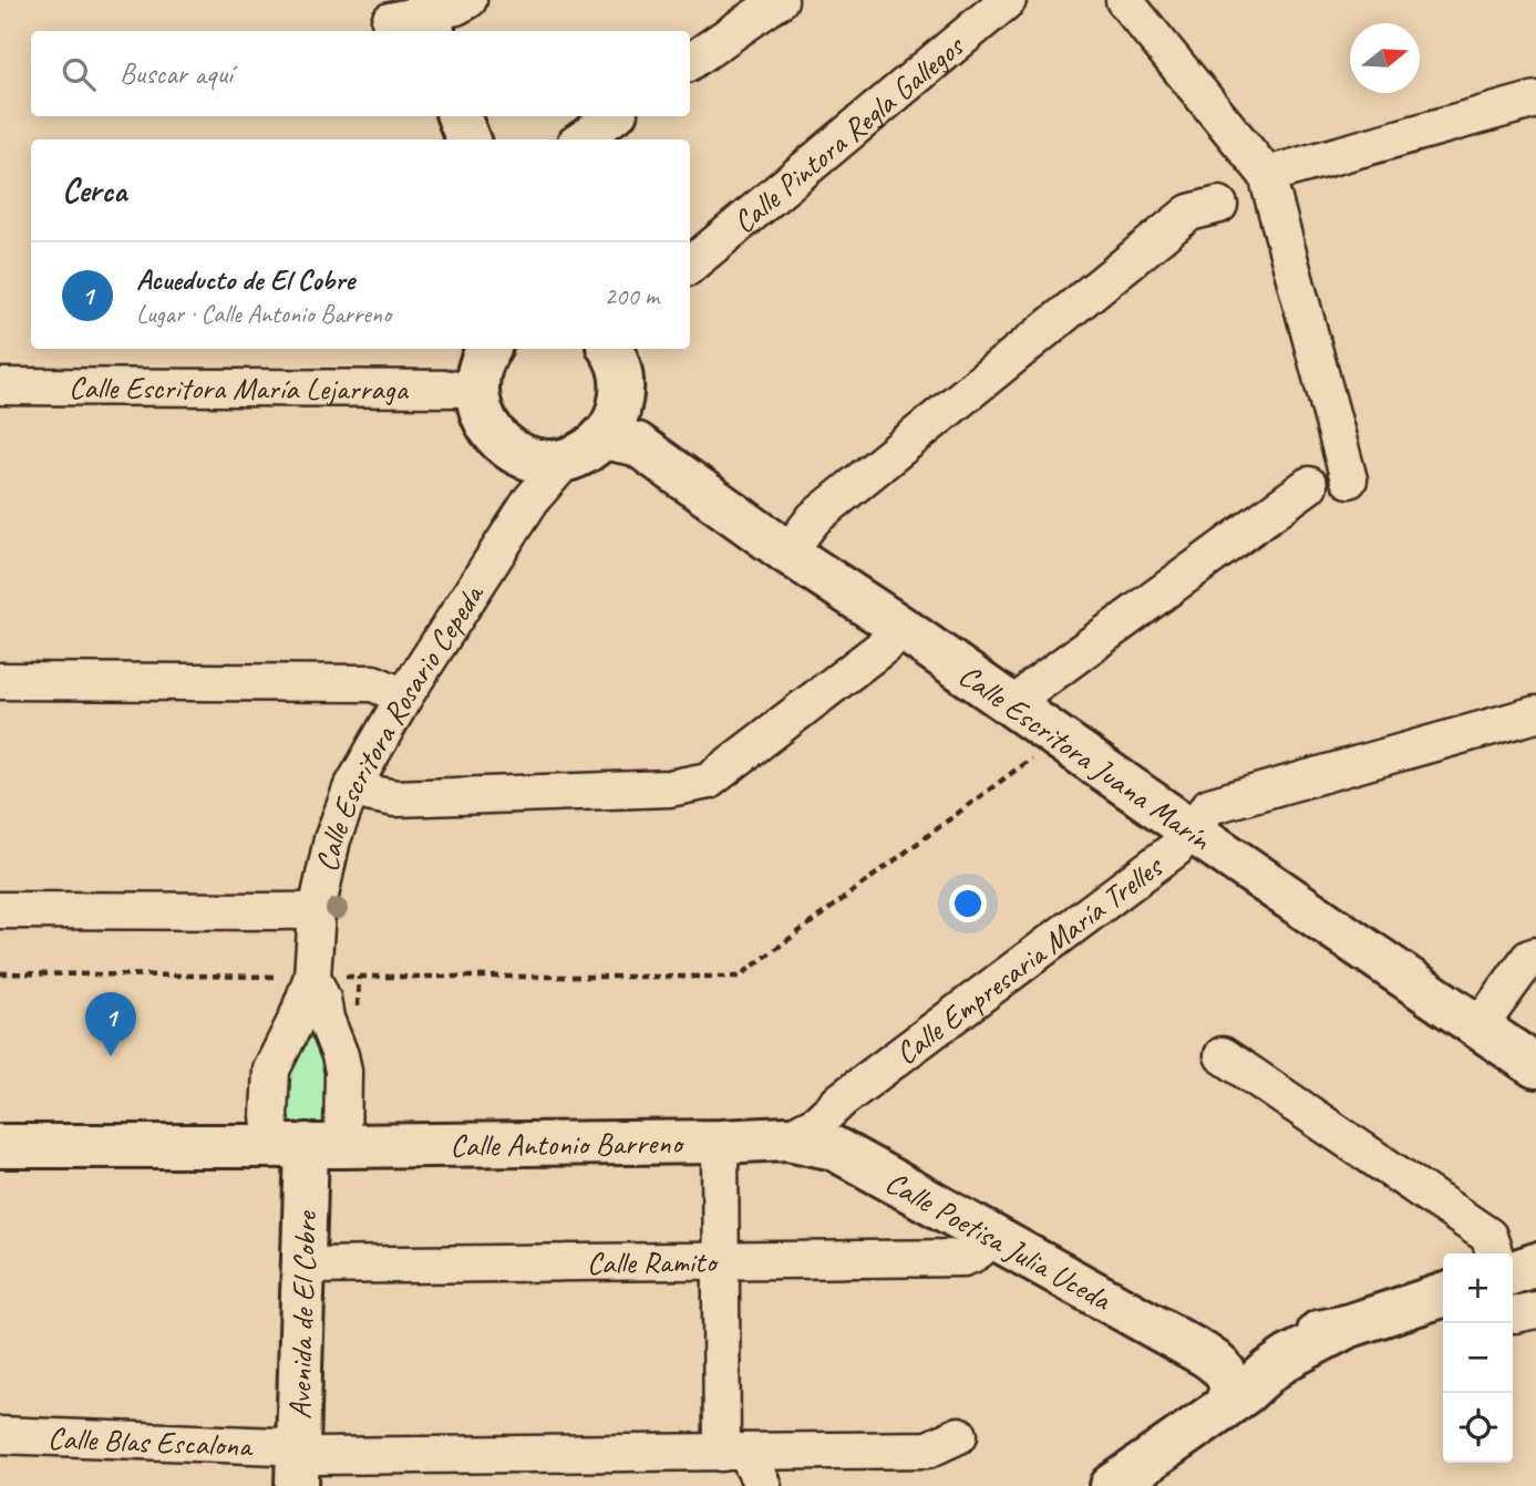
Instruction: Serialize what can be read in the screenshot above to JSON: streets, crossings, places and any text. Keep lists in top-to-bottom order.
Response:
{
  "streets": {
    "street": [
      "Calle Pintora Regla Gallegos",
      "Calle Escritora María Lejarraga",
      "Calle Escritora Rosario Cepeda",
      "Calle Escritora Juana Marín",
      "Calle Empresaria María Trelles",
      "Calle Antonio Barreno",
      "Calle Poetisa Julia Uceda",
      "Calle Ramito",
      "Avenida de El Cobre",
      "Calle Blas Escalona"
    ]
  },
  "crossings": [
    ["Calle Escritora Juana Marín", "Calle Empresaria María Trelles"],
    ["Calle Empresaria María Trelles", "Calle Antonio Barreno"],
    ["Calle Empresaria María Trelles", "Calle Poetisa Julia Uceda"],
    ["Calle Antonio Barreno", "Calle Poetisa Julia Uceda"],
    ["Calle Antonio Barreno", "Avenida de El Cobre"],
    ["Calle Poetisa Julia Uceda", "Calle Ramito"],
    ["Calle Ramito", "Avenida de El Cobre"],
    ["Avenida de El Cobre", "Calle Blas Escalona"]
  ],
  "north": "right",
  "page": {
    "search": "Buscar aquí",
    "heading": "Cerca",
    "list": [
      {
        "mark": "1",
        "name": "Acueducto de El Cobre",
        "note": "Lugar · Calle Antonio Barreno",
        "value": "200 m"
      }
    ],
    "pins": "1",
    "map_buttons": ["+", "−"]
  }
}
